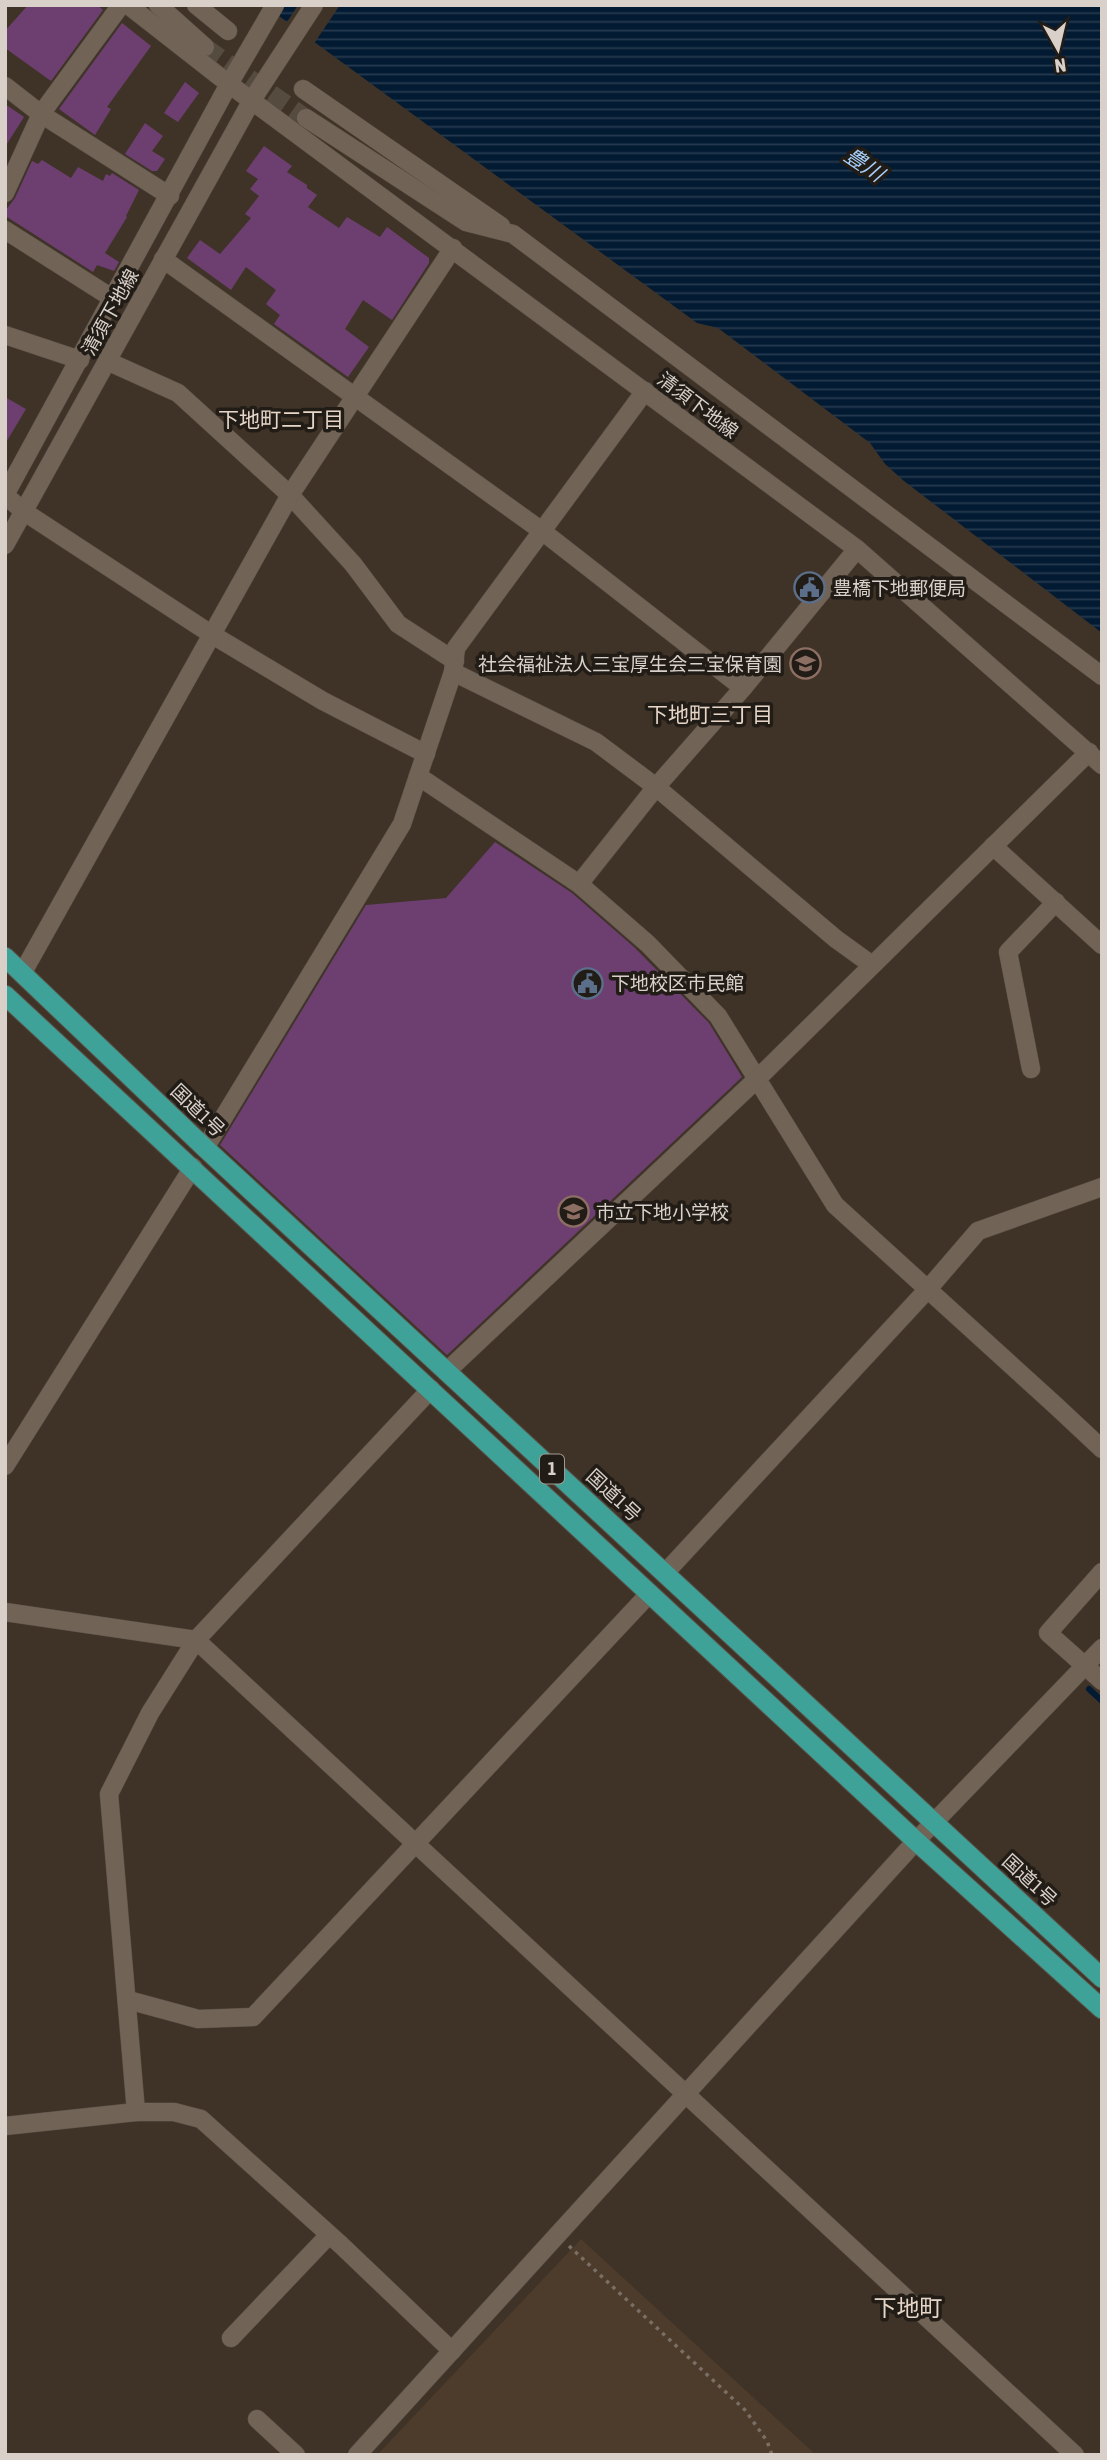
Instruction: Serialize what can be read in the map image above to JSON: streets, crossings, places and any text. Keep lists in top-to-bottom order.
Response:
{
  "streets": {
    "highway": ["国道1号", "1"],
    "street": ["清須下地線"]
  },
  "districts": ["下地町二丁目", "下地町三丁目", "下地町"],
  "water": ["豊川"],
  "places": {
    "public building": ["豊橋下地郵便局", "下地校区市民館"],
    "school or university": ["社会福祉法人三宝厚生会三宝保育園", "市立下地小学校"]
  },
  "north": "bottom"
}
